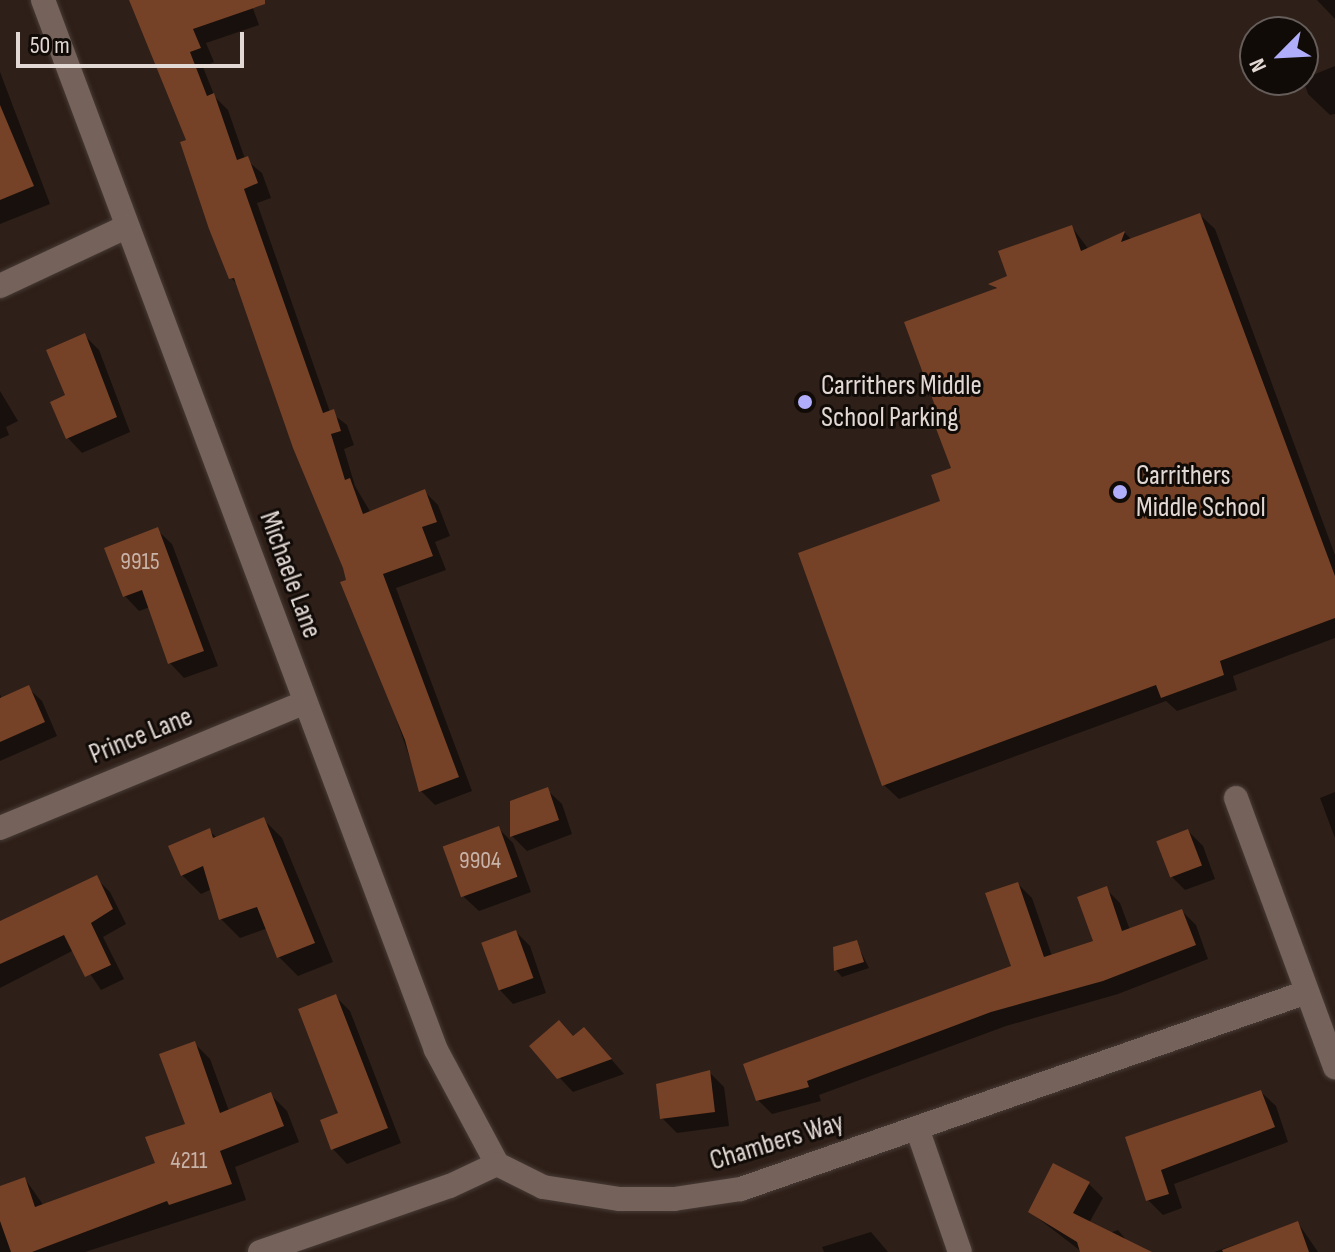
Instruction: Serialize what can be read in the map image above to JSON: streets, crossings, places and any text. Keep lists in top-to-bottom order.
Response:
{
  "streets": {
    "street": ["Michaele Lane", "Prince Lane", "Chambers Way"]
  },
  "crossings": [
    ["Michaele Lane", "Prince Lane"],
    ["Michaele Lane", "Chambers Way"]
  ],
  "places": ["Carrithers Middle School Parking", "Carrithers Middle School"],
  "house_numbers": ["9915", "9904", "4211"],
  "scale_bar": "50 m",
  "north": "bottom left"
}
